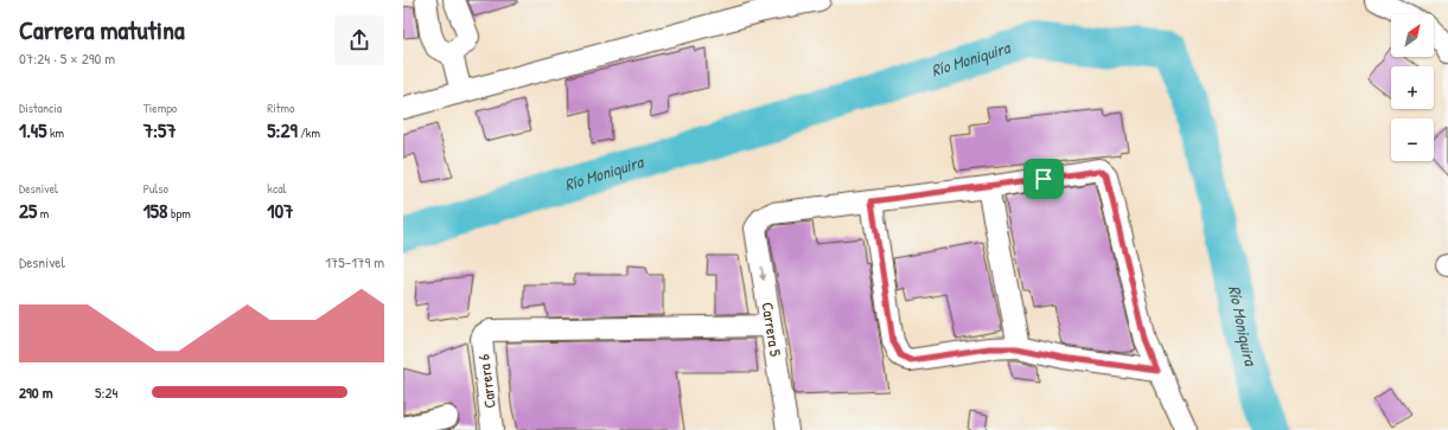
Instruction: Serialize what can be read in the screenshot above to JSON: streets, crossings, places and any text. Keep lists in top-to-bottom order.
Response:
{
  "streets": {
    "street": ["Carrera 5", "Carrera 6"]
  },
  "crossings": [
    ["Carrera 5", "Carrera 6"]
  ],
  "water": ["Río Moniquira"],
  "north": "top right",
  "page": {
    "heading": ["Carrera matutina", "07:24 · 5 × 290 m"],
    "map_buttons": ["+", "−"],
    "stats": [
      ["Distancia", "1.45 km"],
      ["Tiempo", "7:57"],
      ["Ritmo", "5:29 /km"],
      ["Desnivel", "25 m"],
      ["Pulso", "158 bpm"],
      ["kcal", "107"]
    ],
    "chart": ["Desnivel", "175–179 m"],
    "list": [
      {
        "name": "290 m",
        "note": "5:24"
      }
    ]
  }
}
